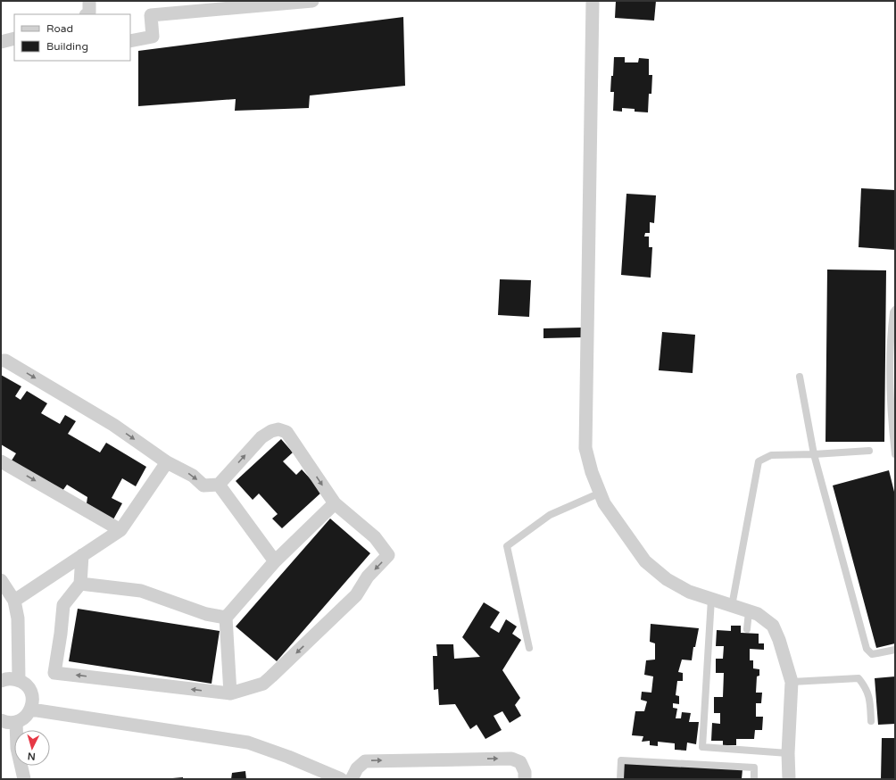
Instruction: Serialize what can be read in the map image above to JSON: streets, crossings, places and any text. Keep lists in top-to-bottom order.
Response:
{
  "legend": ["Road", "Building"],
  "north": "bottom"
}
